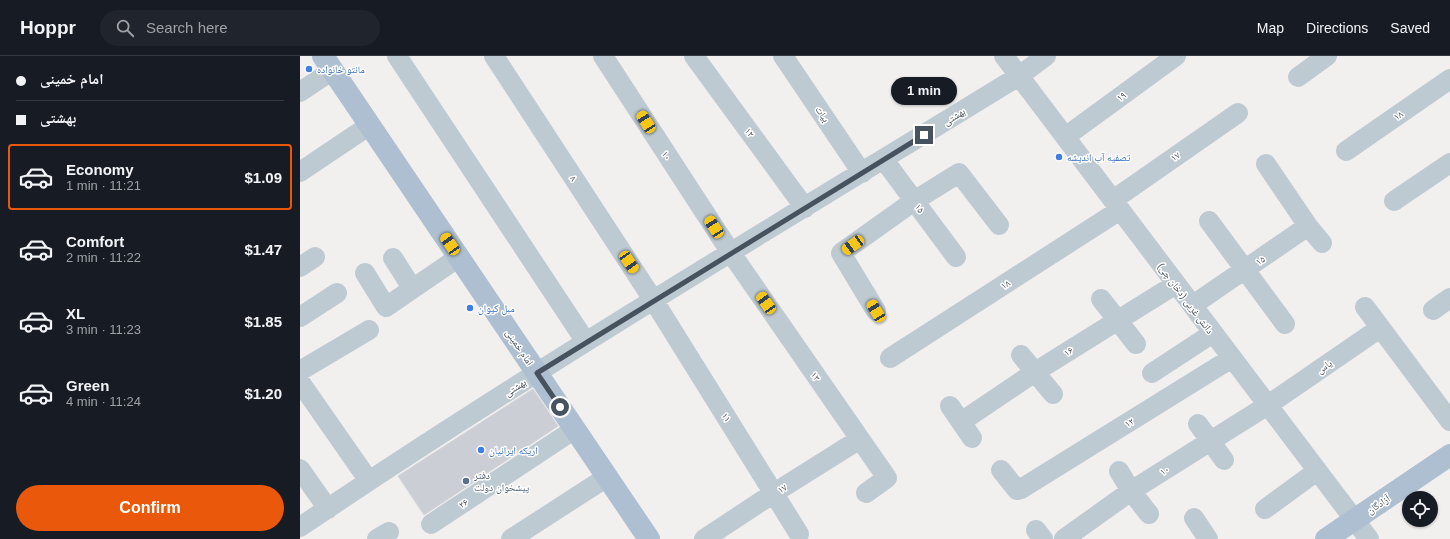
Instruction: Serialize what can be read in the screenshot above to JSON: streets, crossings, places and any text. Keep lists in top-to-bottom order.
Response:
{
  "streets": {
    "main road": ["امام خمینی", "آزادگان"],
    "street": [
      "۱۹",
      "بیات",
      "۱۸",
      "بهشتی",
      "۱۲",
      "۱۰",
      "۱۷",
      "۸",
      "۱۵",
      "دانش غربی (دخان چی)",
      "۱۶",
      "یاس",
      "۱۳",
      "۱۱",
      "۲۶"
    ]
  },
  "crossings": [
    ["۱۹", "دانش غربی (دخان چی)"],
    ["بیات", "بهشتی"],
    ["۱۸", "۱۷"],
    ["۱۸", "دانش غربی (دخان چی)"],
    ["بهشتی", "۱۲"],
    ["بهشتی", "۱۰"],
    ["بهشتی", "۸"],
    ["بهشتی", "۱۵"],
    ["بهشتی", "دانش غربی (دخان چی)"],
    ["بهشتی", "امام خمینی"],
    ["بهشتی", "۱۳"],
    ["بهشتی", "۱۱"],
    ["۱۲", "دانش غربی (دخان چی)"],
    ["۱۰", "دانش غربی (دخان چی)"],
    ["۱۰", "یاس"],
    ["۱۰", "۱۳"],
    ["۱۷", "دانش غربی (دخان چی)"],
    ["۱۷", "۱۳"],
    ["۱۷", "۱۱"],
    ["۸", "۱۱"],
    ["۱۵", "دانش غربی (دخان چی)"],
    ["دانش غربی (دخان چی)", "۱۶"],
    ["دانش غربی (دخان چی)", "یاس"],
    ["دانش غربی (دخان چی)", "آزادگان"],
    ["امام خمینی", "۲۶"]
  ],
  "places": [
    "مانتو خانواده",
    "تصفیه آب اندیشه",
    "مبل کیوان",
    "اریکه ایرانیان",
    "دفتر پیشخوان دولت"
  ],
  "page": {
    "header": "Hoppr",
    "search": "Search here",
    "nav": ["Map", "Directions", "Saved"],
    "banner": ["امام خمینی", "بهشتی"],
    "bubble": "1 min",
    "list": [
      {
        "name": "Economy",
        "note": "1 min · 11:21",
        "value": "$1.09"
      },
      {
        "name": "Comfort",
        "note": "2 min · 11:22",
        "value": "$1.47"
      },
      {
        "name": "XL",
        "note": "3 min · 11:23",
        "value": "$1.85"
      },
      {
        "name": "Green",
        "note": "4 min · 11:24",
        "value": "$1.20"
      }
    ],
    "buttons": "Confirm"
  }
}
